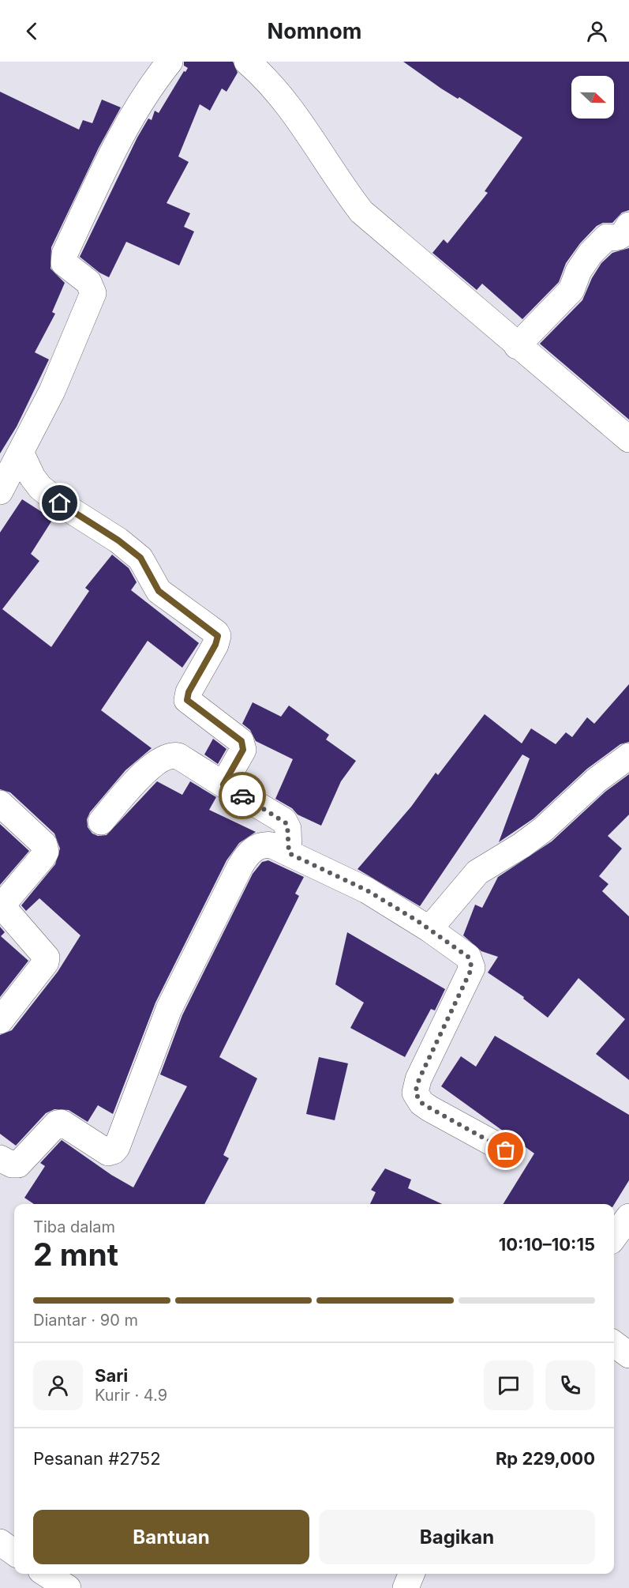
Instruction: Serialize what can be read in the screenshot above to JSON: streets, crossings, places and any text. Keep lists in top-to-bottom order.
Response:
{
  "north": "right",
  "page": {
    "header": "Nomnom",
    "heading": ["2 mnt", "Tiba dalam", "10:10–10:15"],
    "panel": [
      "Sari",
      "Kurir · 4.9",
      "Pesanan #2752",
      "Rp 229,000"
    ],
    "bar": "Diantar · 90 m",
    "buttons": ["Bantuan", "Bagikan"]
  }
}
